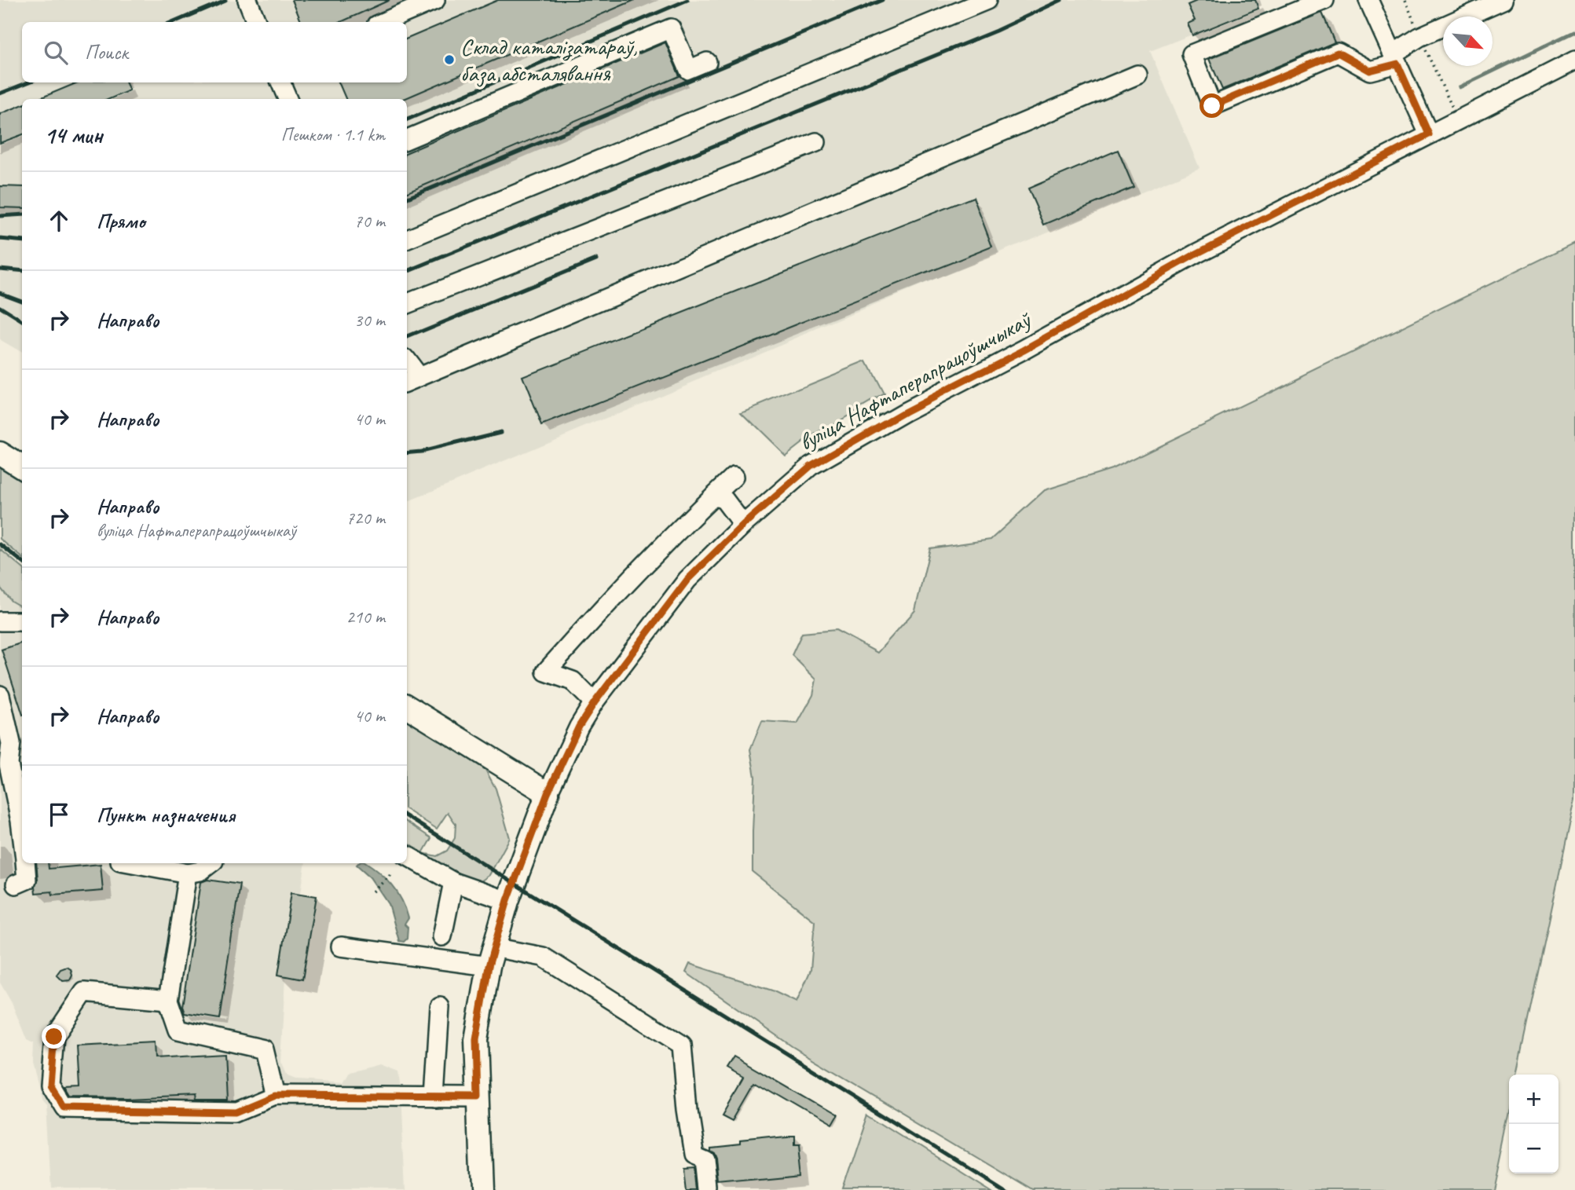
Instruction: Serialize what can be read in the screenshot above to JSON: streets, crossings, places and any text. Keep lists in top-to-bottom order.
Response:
{
  "streets": {
    "main road": ["вуліца Нафтаперапрацоўшчыкаў"]
  },
  "places": ["Склад каталізатараў, база абсталявання"],
  "north": "bottom right",
  "page": {
    "search": "Поиск",
    "heading": ["14 мин", "Пешком · 1.1 km"],
    "list": [
      ["Прямо", "70 m"],
      ["Направо", "30 m"],
      ["Направо", "40 m"],
      ["Направо", "вуліца Нафтаперапрацоўшчыкаў", "720 m"],
      ["Направо", "210 m"],
      ["Направо", "40 m"],
      "Пункт назначения"
    ],
    "map_buttons": ["+", "−"]
  }
}
